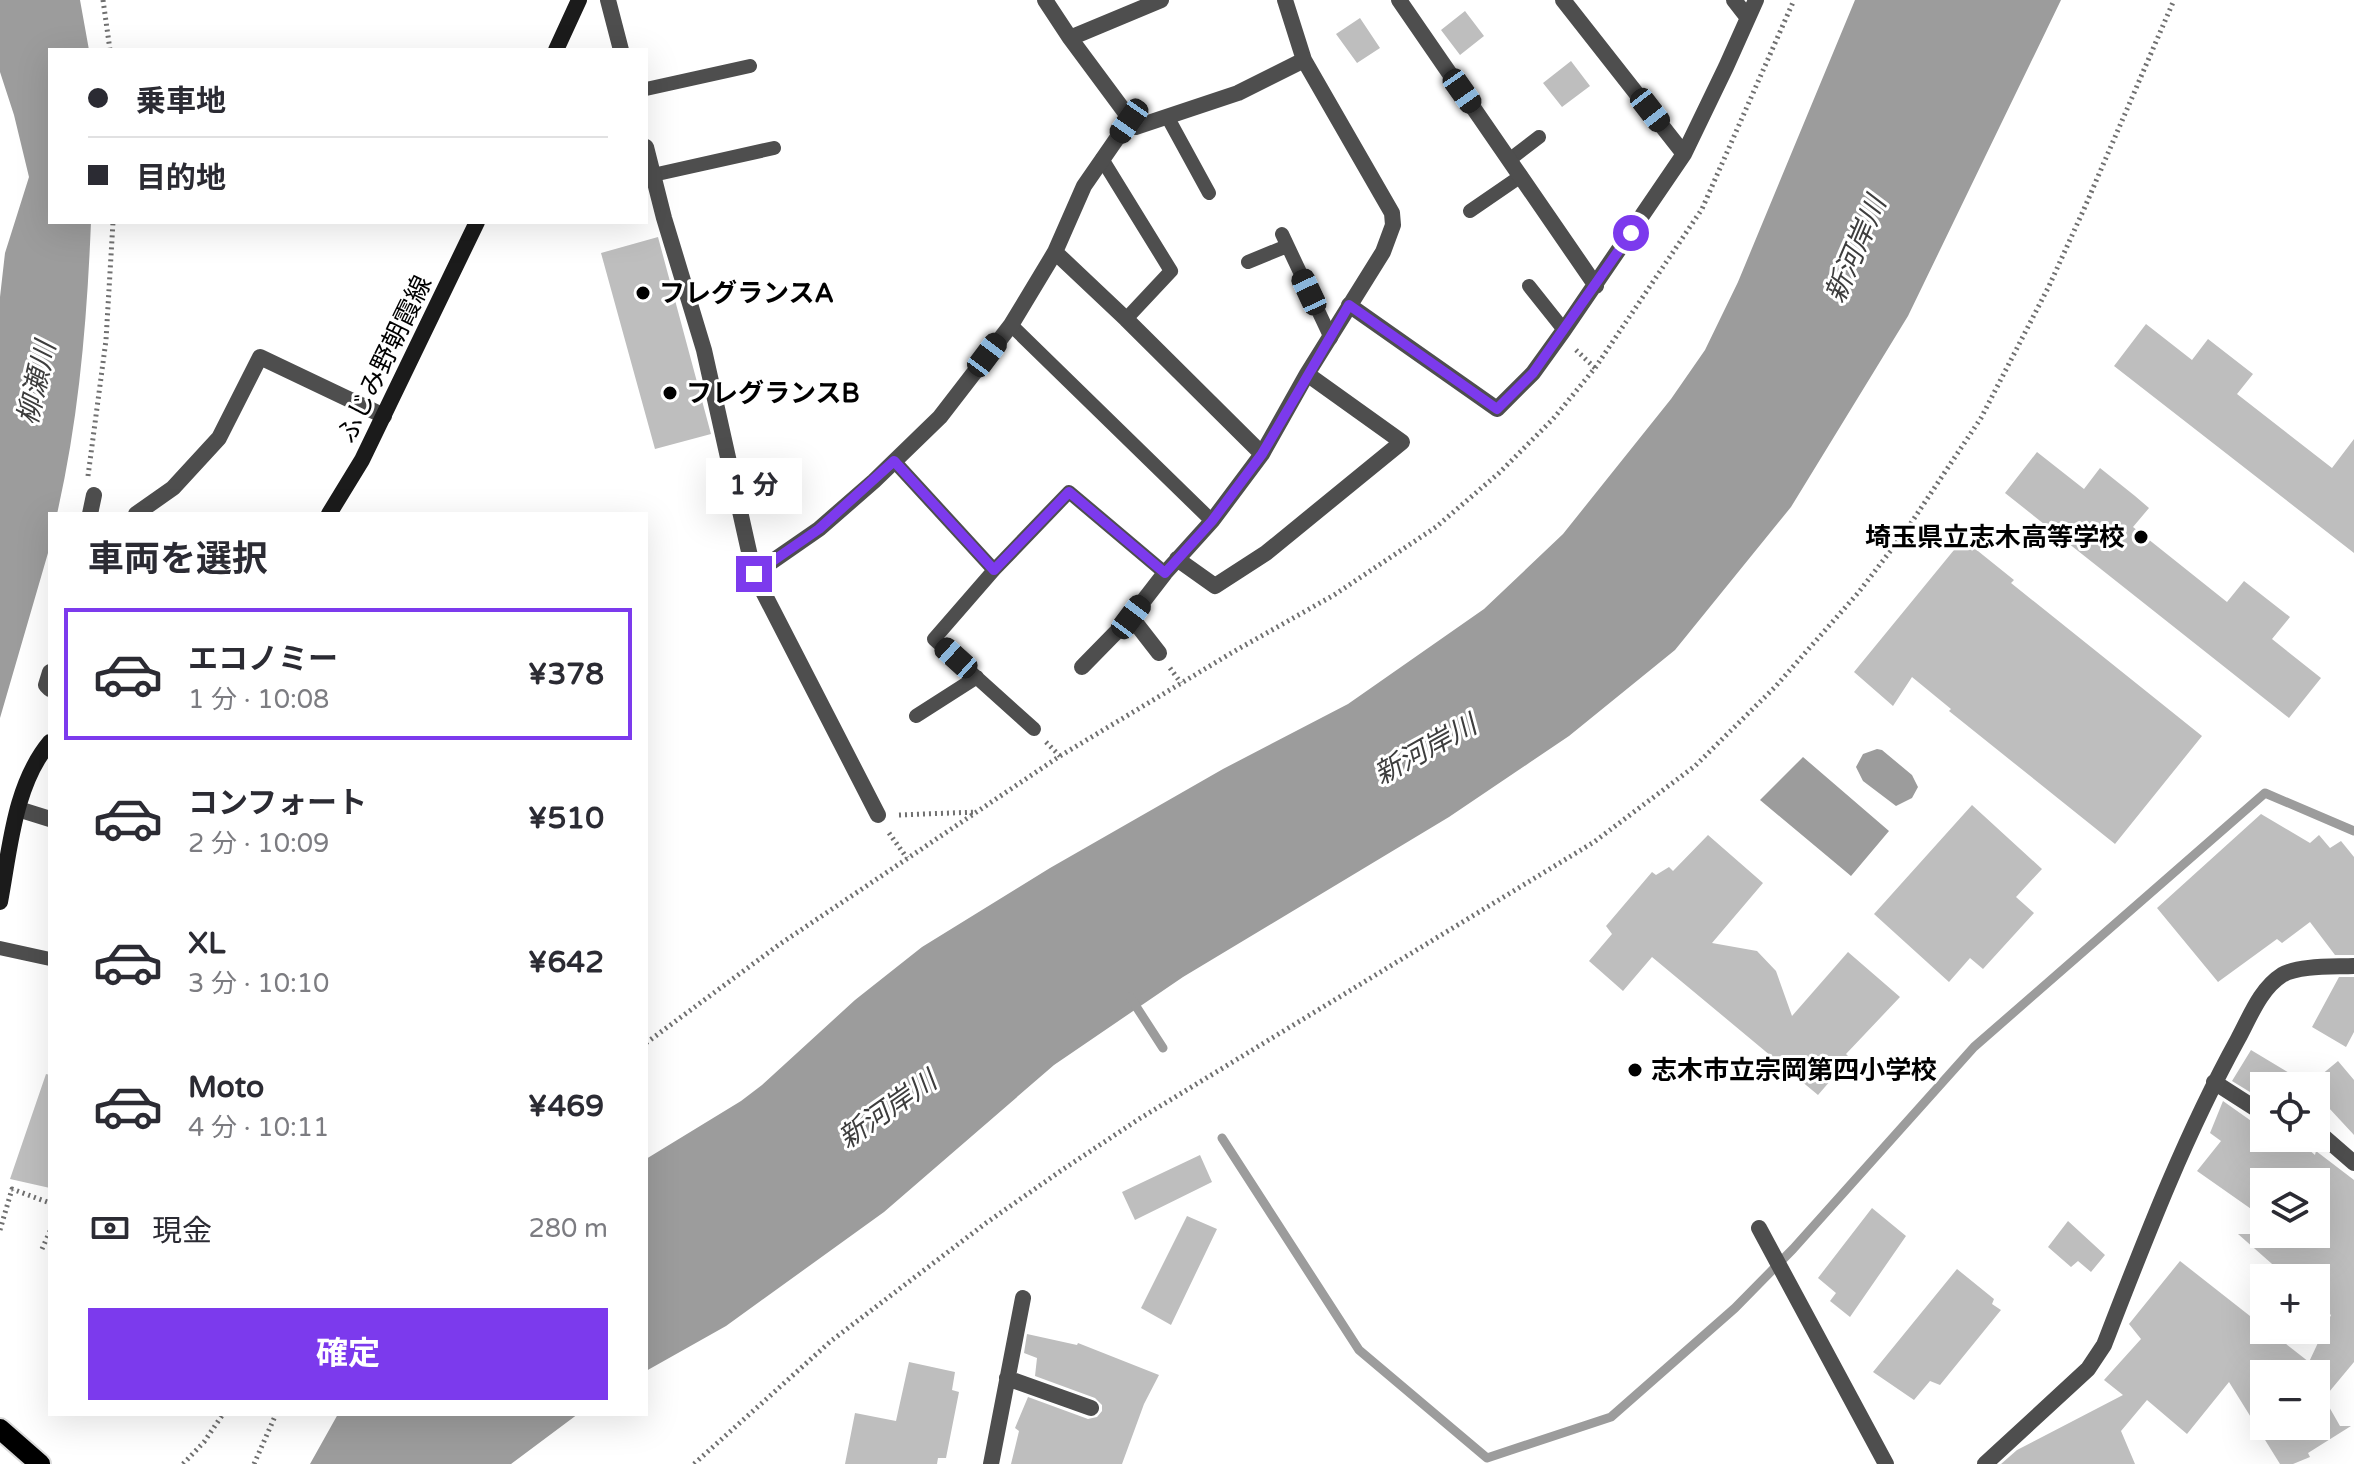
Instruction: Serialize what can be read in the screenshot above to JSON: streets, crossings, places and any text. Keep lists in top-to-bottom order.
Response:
{
  "streets": {
    "main road": ["ふじみ野朝霞線"]
  },
  "water": ["新河岸川", "柳瀬川"],
  "places": [
    "フレグランスA",
    "フレグランスB",
    "埼玉県立志木高等学校",
    "志木市立宗岡第四小学校"
  ],
  "page": {
    "banner": ["乗車地", "目的地"],
    "bubble": "1 分",
    "heading": "車両を選択",
    "list": [
      {
        "name": "エコノミー",
        "note": "1 分 · 10:08",
        "value": "¥378"
      },
      {
        "name": "コンフォート",
        "note": "2 分 · 10:09",
        "value": "¥510"
      },
      {
        "name": "XL",
        "note": "3 分 · 10:10",
        "value": "¥642"
      },
      {
        "name": "Moto",
        "note": "4 分 · 10:11",
        "value": "¥469"
      }
    ],
    "map_buttons": ["+", "−"],
    "pay": ["現金", "280 m"],
    "buttons": "確定"
  }
}
